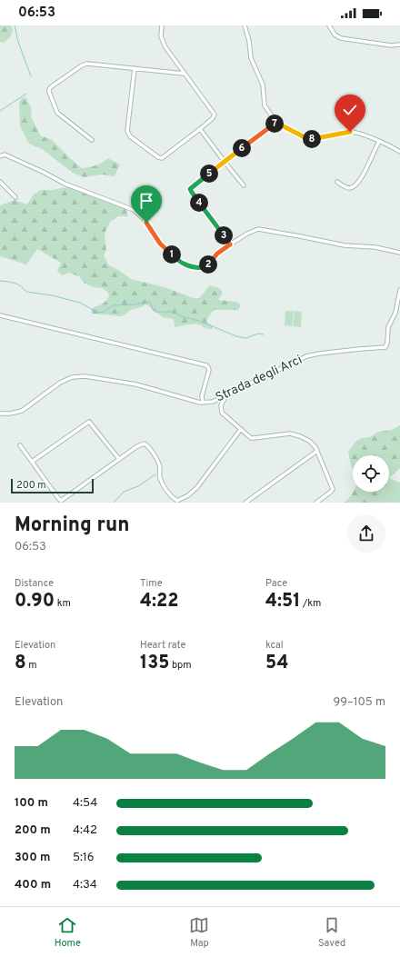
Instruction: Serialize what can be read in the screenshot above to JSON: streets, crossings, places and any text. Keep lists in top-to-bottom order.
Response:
{
  "streets": {
    "street": ["Strada degli Arci"]
  },
  "scale_bar": "200 m",
  "page": {
    "status": "06:53",
    "pins": [
      "7",
      "8",
      "6",
      "5",
      "4",
      "3",
      "1",
      "2"
    ],
    "scale": "200 m",
    "heading": ["Morning run", "06:53"],
    "stats": [
      ["Distance", "0.90 km"],
      ["Time", "4:22"],
      ["Pace", "4:51 /km"],
      ["Elevation", "8 m"],
      ["Heart rate", "135 bpm"],
      ["kcal", "54"]
    ],
    "chart": ["Elevation", "99–105 m"],
    "list": [
      {
        "name": "100 m",
        "note": "4:54"
      },
      {
        "name": "200 m",
        "note": "4:42"
      },
      {
        "name": "300 m",
        "note": "5:16"
      },
      {
        "name": "400 m",
        "note": "4:34"
      }
    ],
    "tabs": ["Home", "Map", "Saved"]
  }
}
